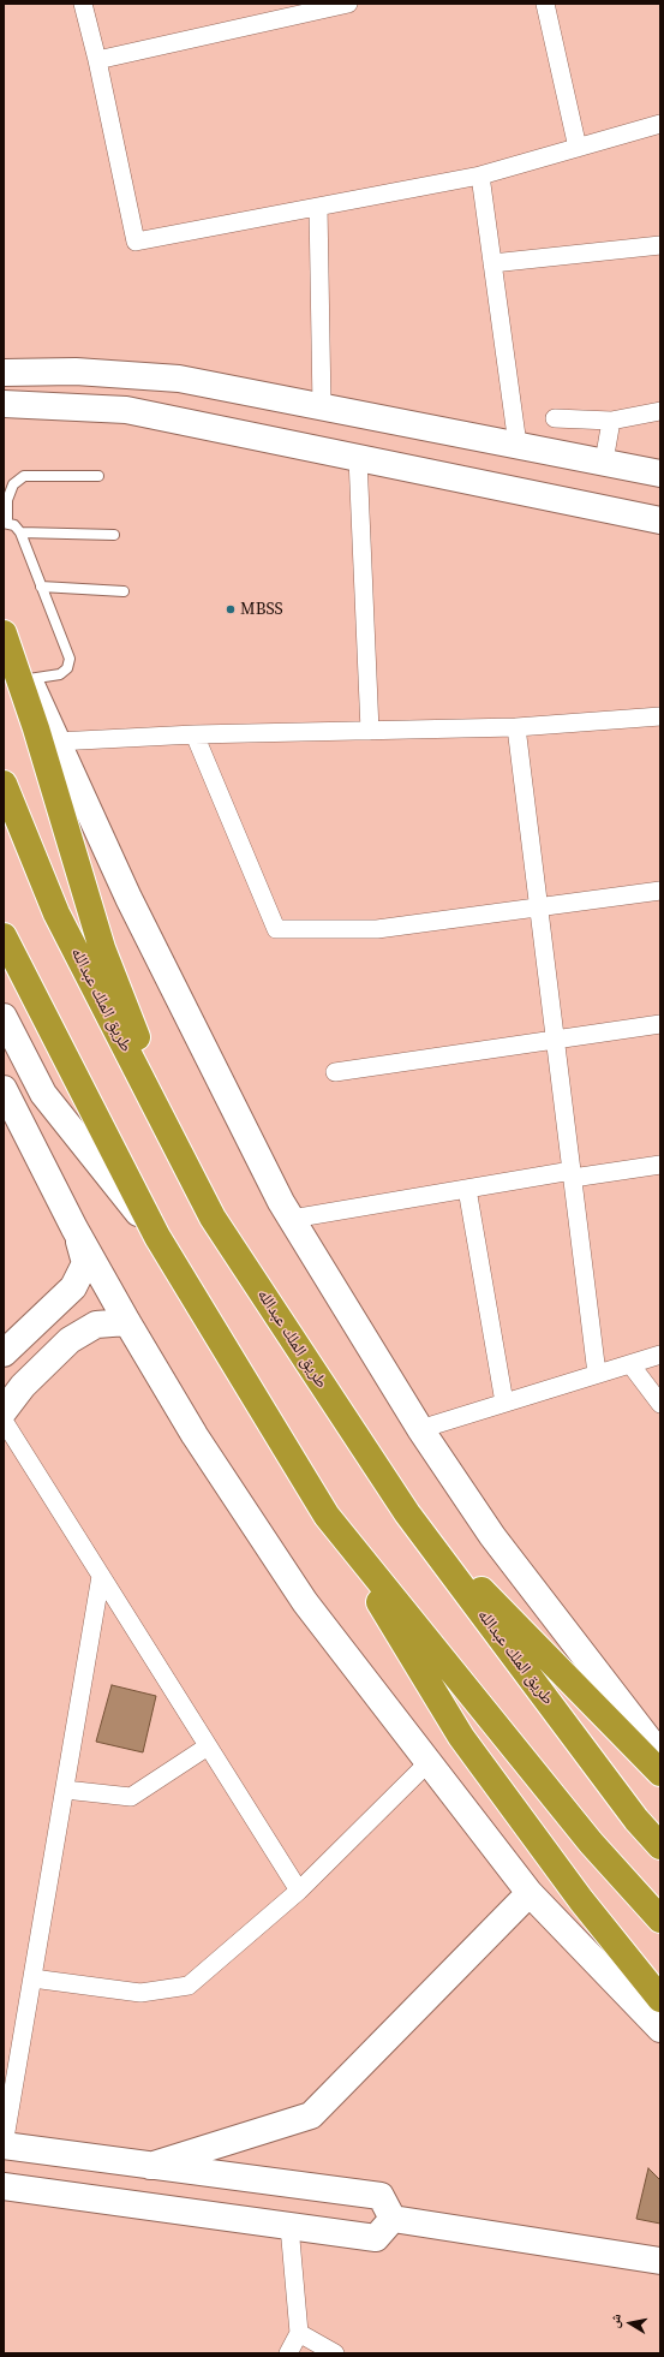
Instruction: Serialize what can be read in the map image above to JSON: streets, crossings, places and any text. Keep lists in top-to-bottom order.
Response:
{
  "streets": {
    "highway": ["طريق الملك عبدالله"]
  },
  "places": ["MBSS"],
  "north": "left"
}
